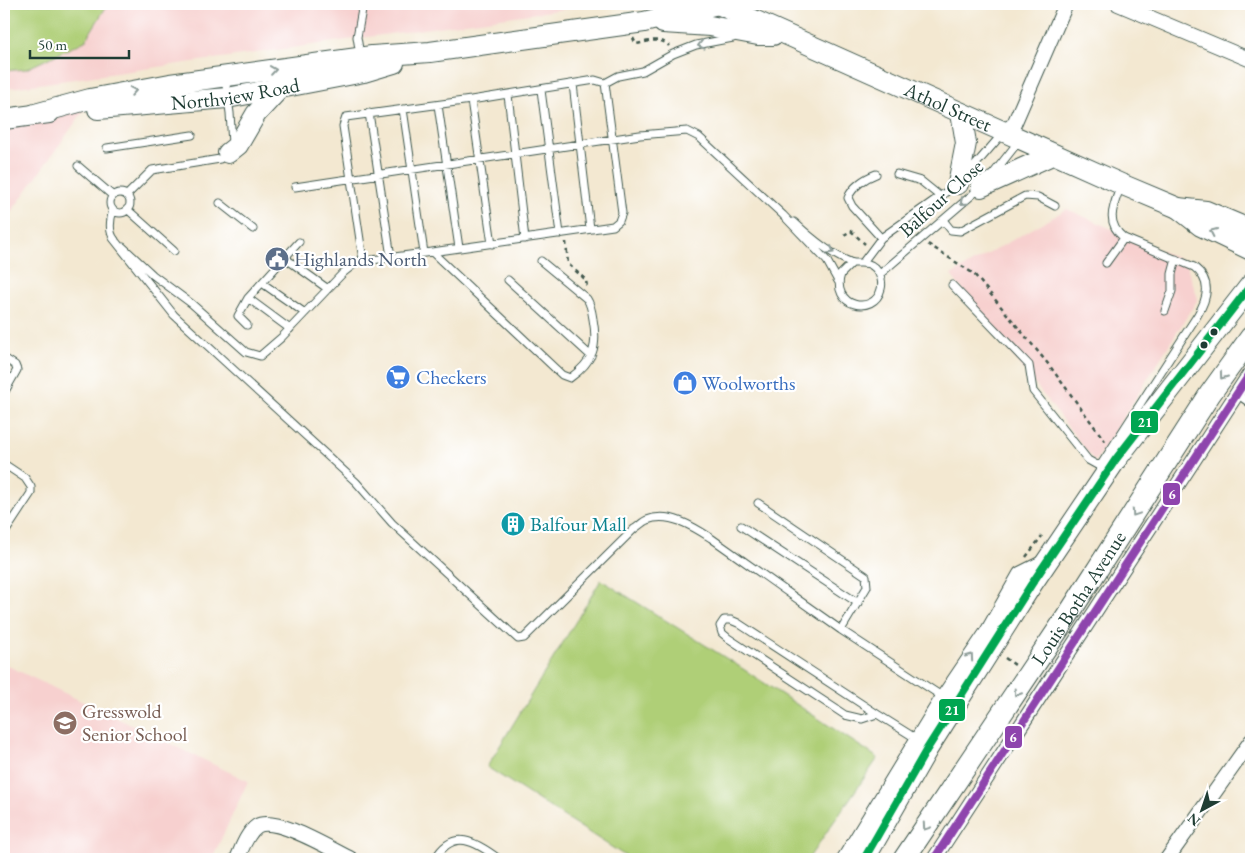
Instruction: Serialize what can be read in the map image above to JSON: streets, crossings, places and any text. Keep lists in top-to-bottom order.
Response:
{
  "streets": {
    "main road": ["Northview Road", "Athol Street", "Louis Botha Avenue"],
    "lane": ["Balfour Close"]
  },
  "crossings": [
    ["Northview Road", "Athol Street"],
    ["Athol Street", "Balfour Close"]
  ],
  "places": {
    "public building": ["Highlands North"],
    "supermarket": ["Checkers"],
    "shop": ["Woolworths"],
    "building": ["Balfour Mall"],
    "school or university": ["Gresswold Senior School"]
  },
  "lines": ["transit line 21", "transit line 6"],
  "scale_bar": "50 m",
  "north": "bottom left"
}
